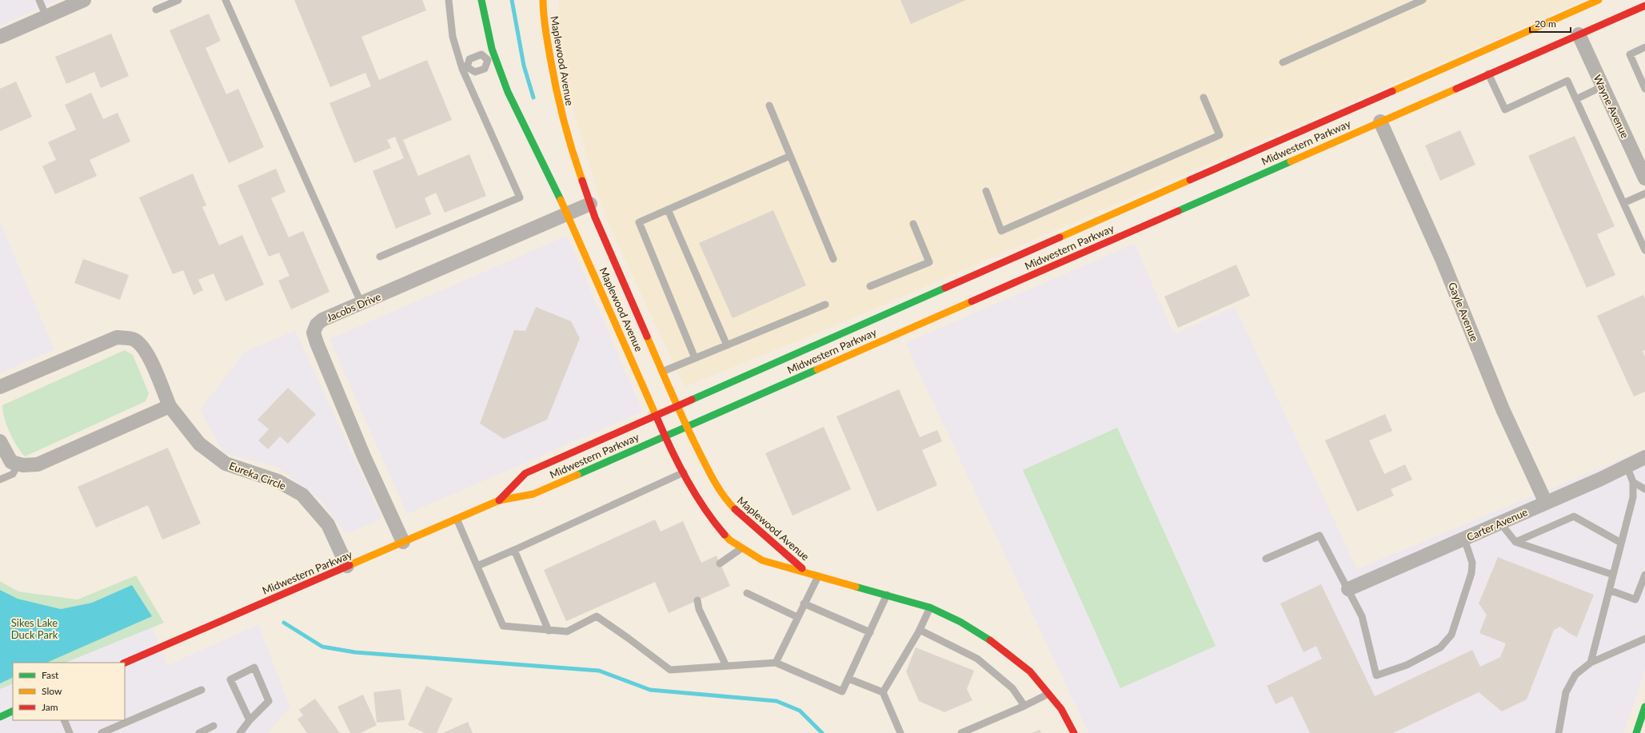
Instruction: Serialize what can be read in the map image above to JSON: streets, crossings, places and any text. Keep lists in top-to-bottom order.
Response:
{
  "streets": {
    "main road": ["Maplewood Avenue", "Midwestern Parkway"],
    "street": [
      "Wayne Avenue",
      "Jacobs Drive",
      "Gayle Avenue",
      "Eureka Circle",
      "Carter Avenue"
    ]
  },
  "crossings": [
    ["Maplewood Avenue", "Midwestern Parkway"],
    ["Maplewood Avenue", "Jacobs Drive"],
    ["Wayne Avenue", "Midwestern Parkway"],
    ["Midwestern Parkway", "Jacobs Drive"],
    ["Midwestern Parkway", "Gayle Avenue"],
    ["Midwestern Parkway", "Eureka Circle"],
    ["Gayle Avenue", "Carter Avenue"]
  ],
  "parks": ["Sikes Lake Duck Park"],
  "legend": ["Fast", "Slow", "Jam"],
  "scale_bar": "20 m"
}
